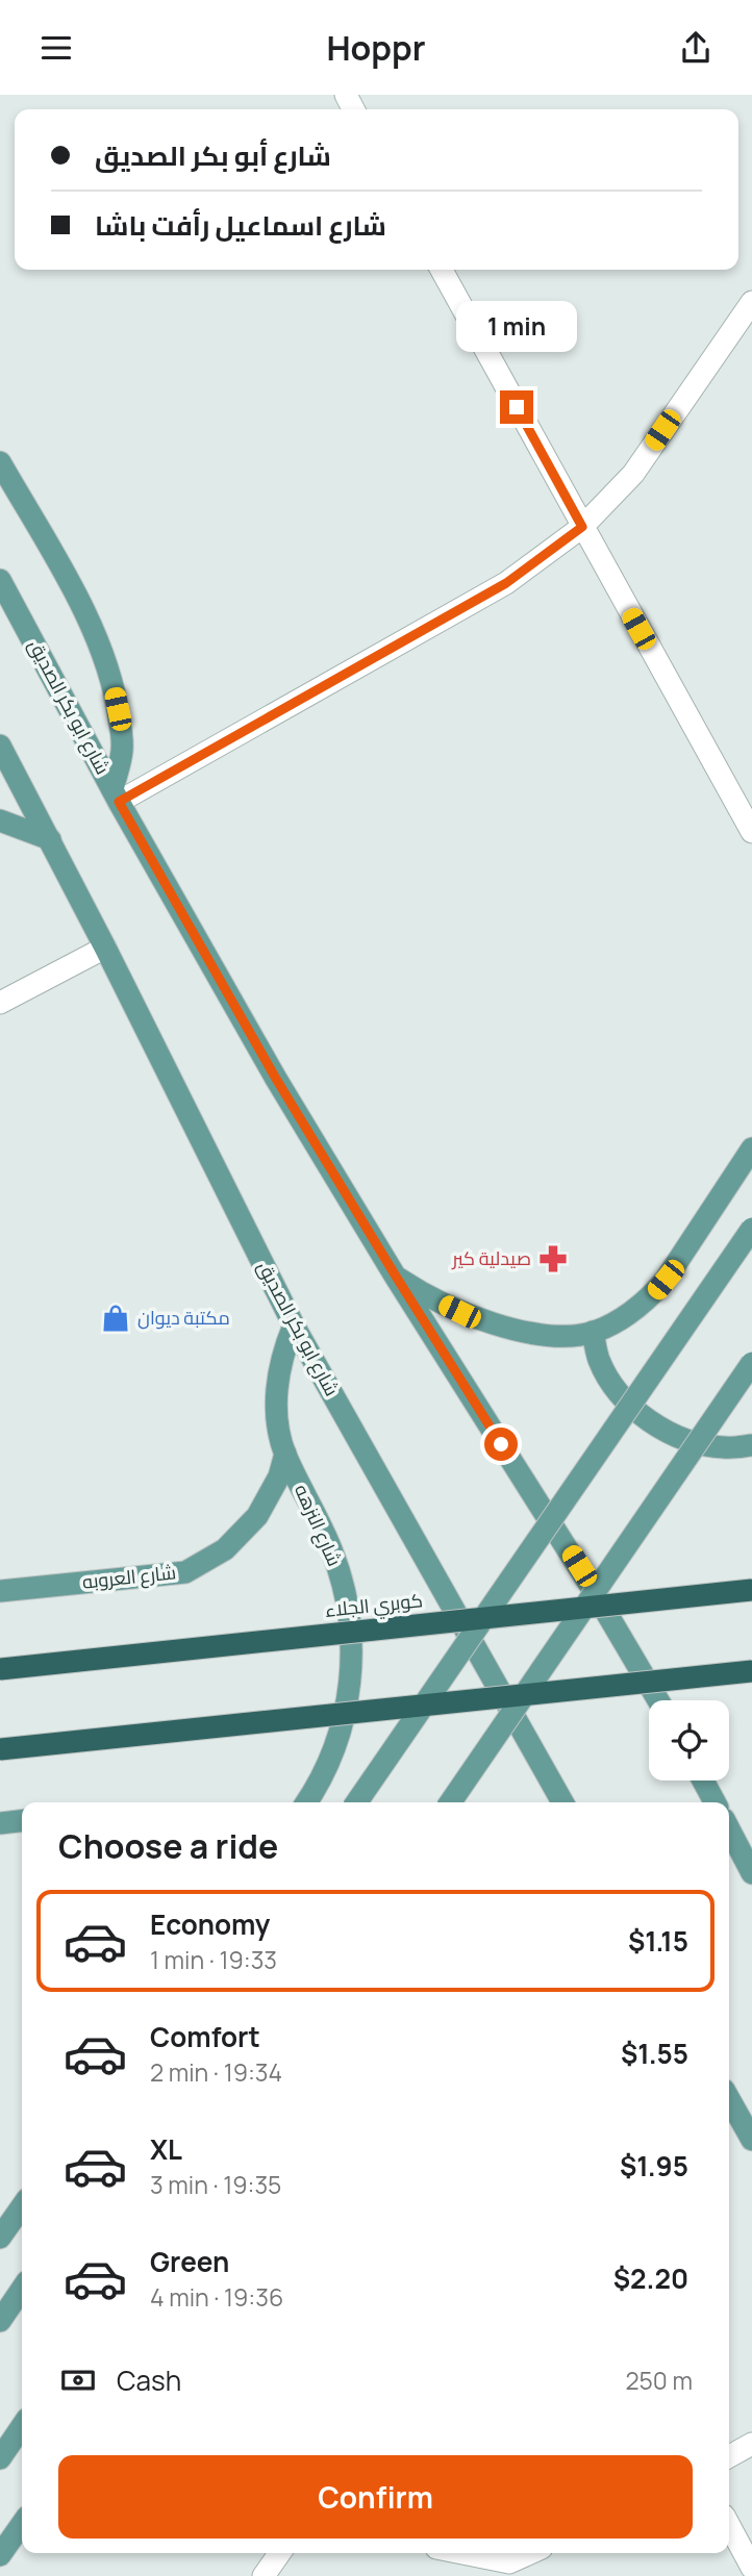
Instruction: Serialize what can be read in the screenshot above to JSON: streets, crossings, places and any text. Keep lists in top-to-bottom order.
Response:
{
  "streets": {
    "highway": ["كوبري الجلاء"],
    "main road": ["شارع ابو بكر الصديق", "شارع النزهه", "شارع العروبه"]
  },
  "crossings": [
    ["شارع ابو بكر الصديق", "شارع النزهه"],
    ["شارع النزهه", "شارع العروبه"]
  ],
  "places": {
    "pharmacy": ["صيدلية كير"],
    "shop": ["مكتبة ديوان"]
  },
  "page": {
    "header": "Hoppr",
    "banner": ["شارع أبو بكر الصديق", "شارع اسماعيل رأفت باشا"],
    "bubble": "1 min",
    "heading": "Choose a ride",
    "list": [
      {
        "name": "Economy",
        "note": "1 min · 19:33",
        "value": "$1.15"
      },
      {
        "name": "Comfort",
        "note": "2 min · 19:34",
        "value": "$1.55"
      },
      {
        "name": "XL",
        "note": "3 min · 19:35",
        "value": "$1.95"
      },
      {
        "name": "Green",
        "note": "4 min · 19:36",
        "value": "$2.20"
      }
    ],
    "pay": ["Cash", "250 m"],
    "buttons": "Confirm"
  }
}
